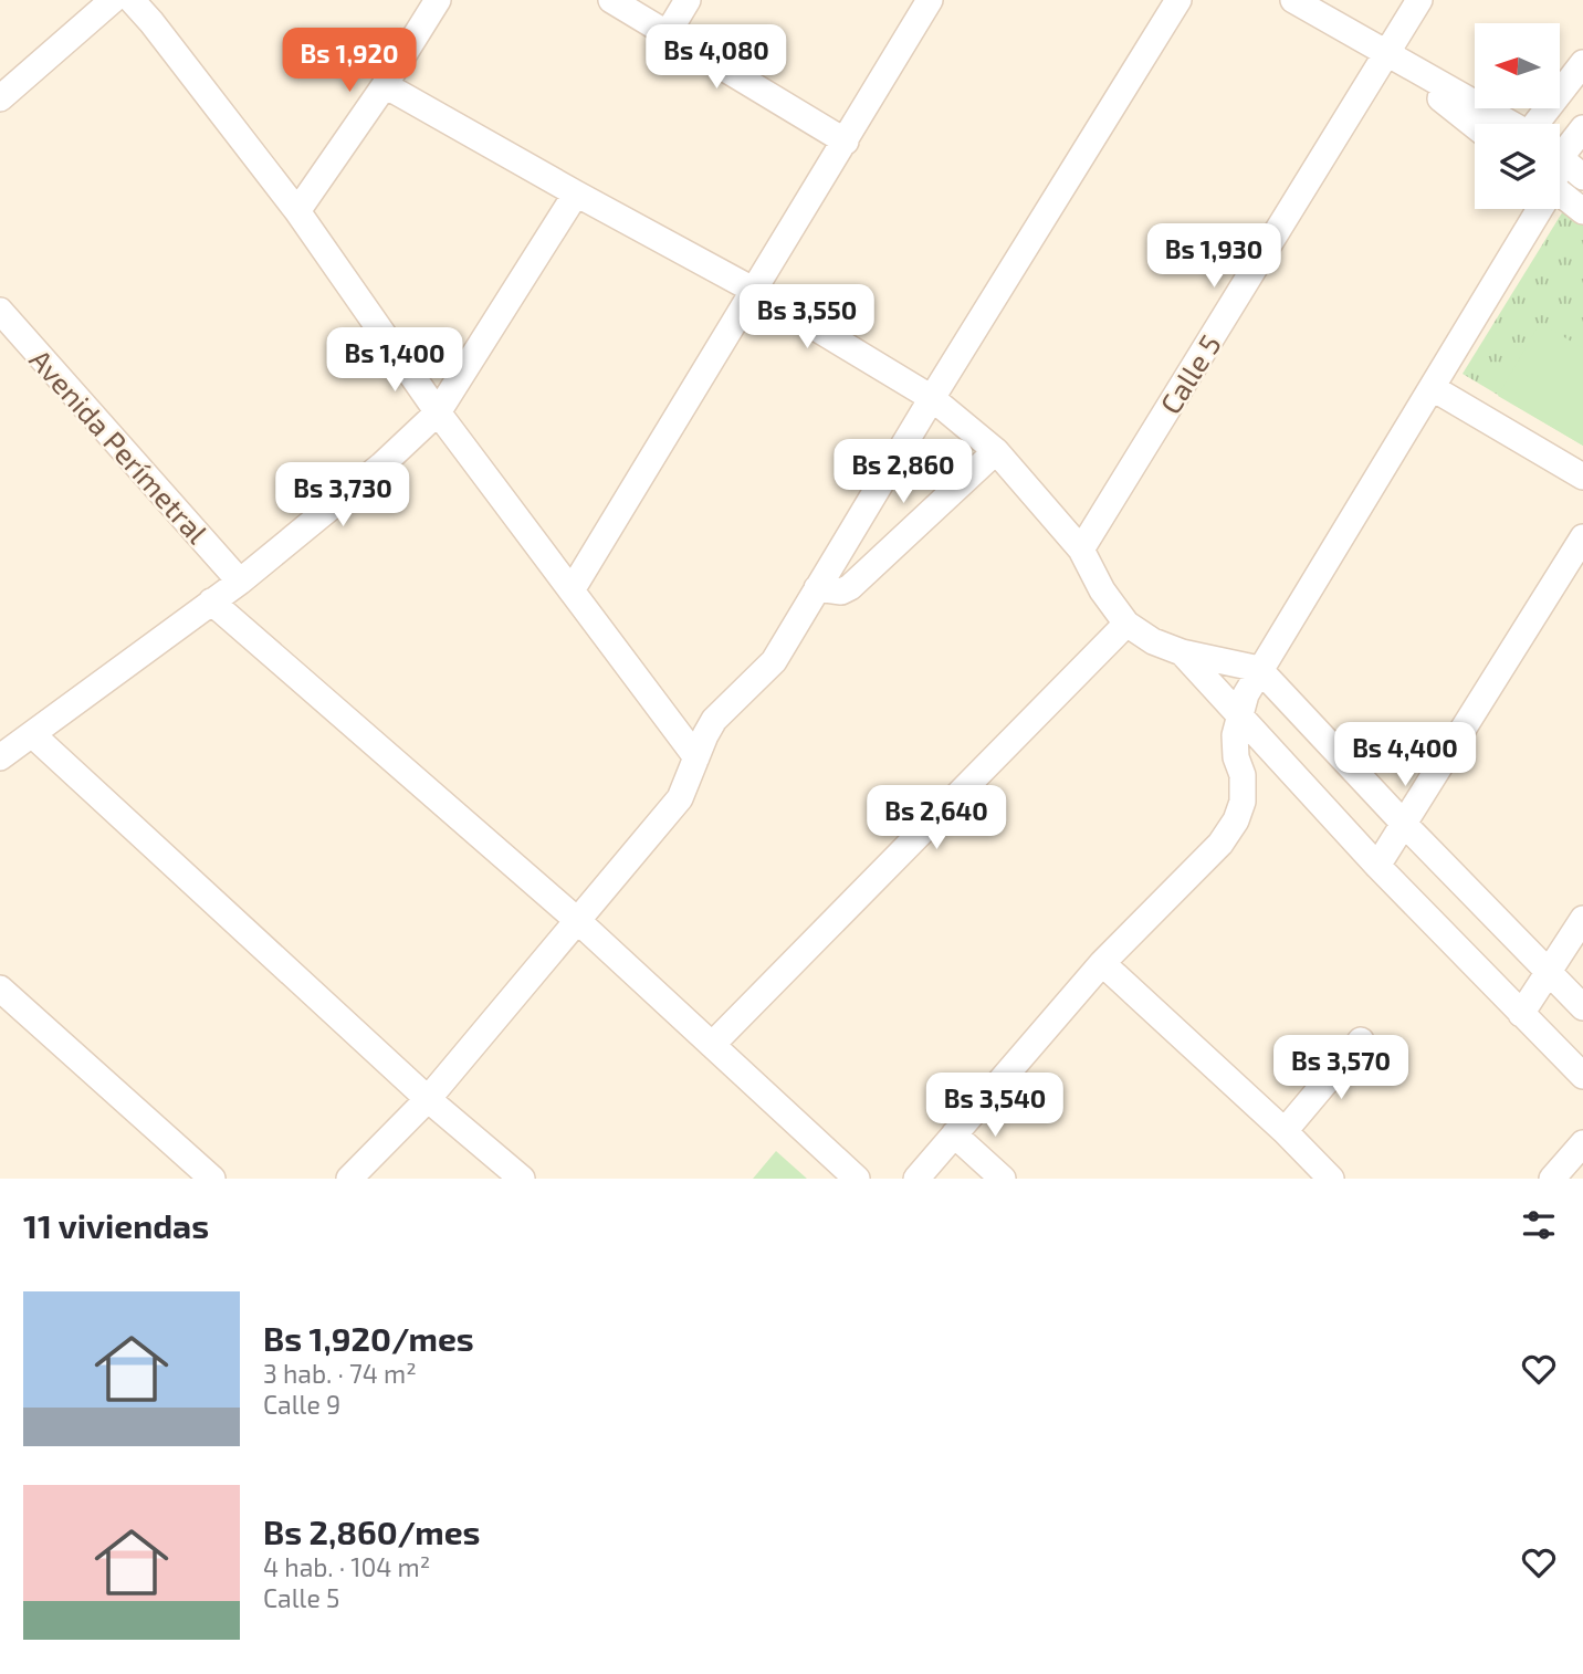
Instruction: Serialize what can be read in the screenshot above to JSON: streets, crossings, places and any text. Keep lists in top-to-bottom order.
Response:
{
  "streets": {
    "street": ["Calle 5", "Avenida Perímetral"]
  },
  "north": "left",
  "page": {
    "price": [
      "Bs 4,080",
      "Bs 1,920",
      "Bs 1,930",
      "Bs 3,550",
      "Bs 1,400",
      "Bs 2,860",
      "Bs 3,730",
      "Bs 4,400",
      "Bs 2,640",
      "Bs 3,570",
      "Bs 3,540"
    ],
    "heading": "11 viviendas",
    "list": [
      {
        "name": "Bs 1,920/mes",
        "note": "3 hab. · 74 m² · Calle 9"
      },
      {
        "name": "Bs 2,860/mes",
        "note": "4 hab. · 104 m² · Calle 5"
      }
    ]
  }
}
